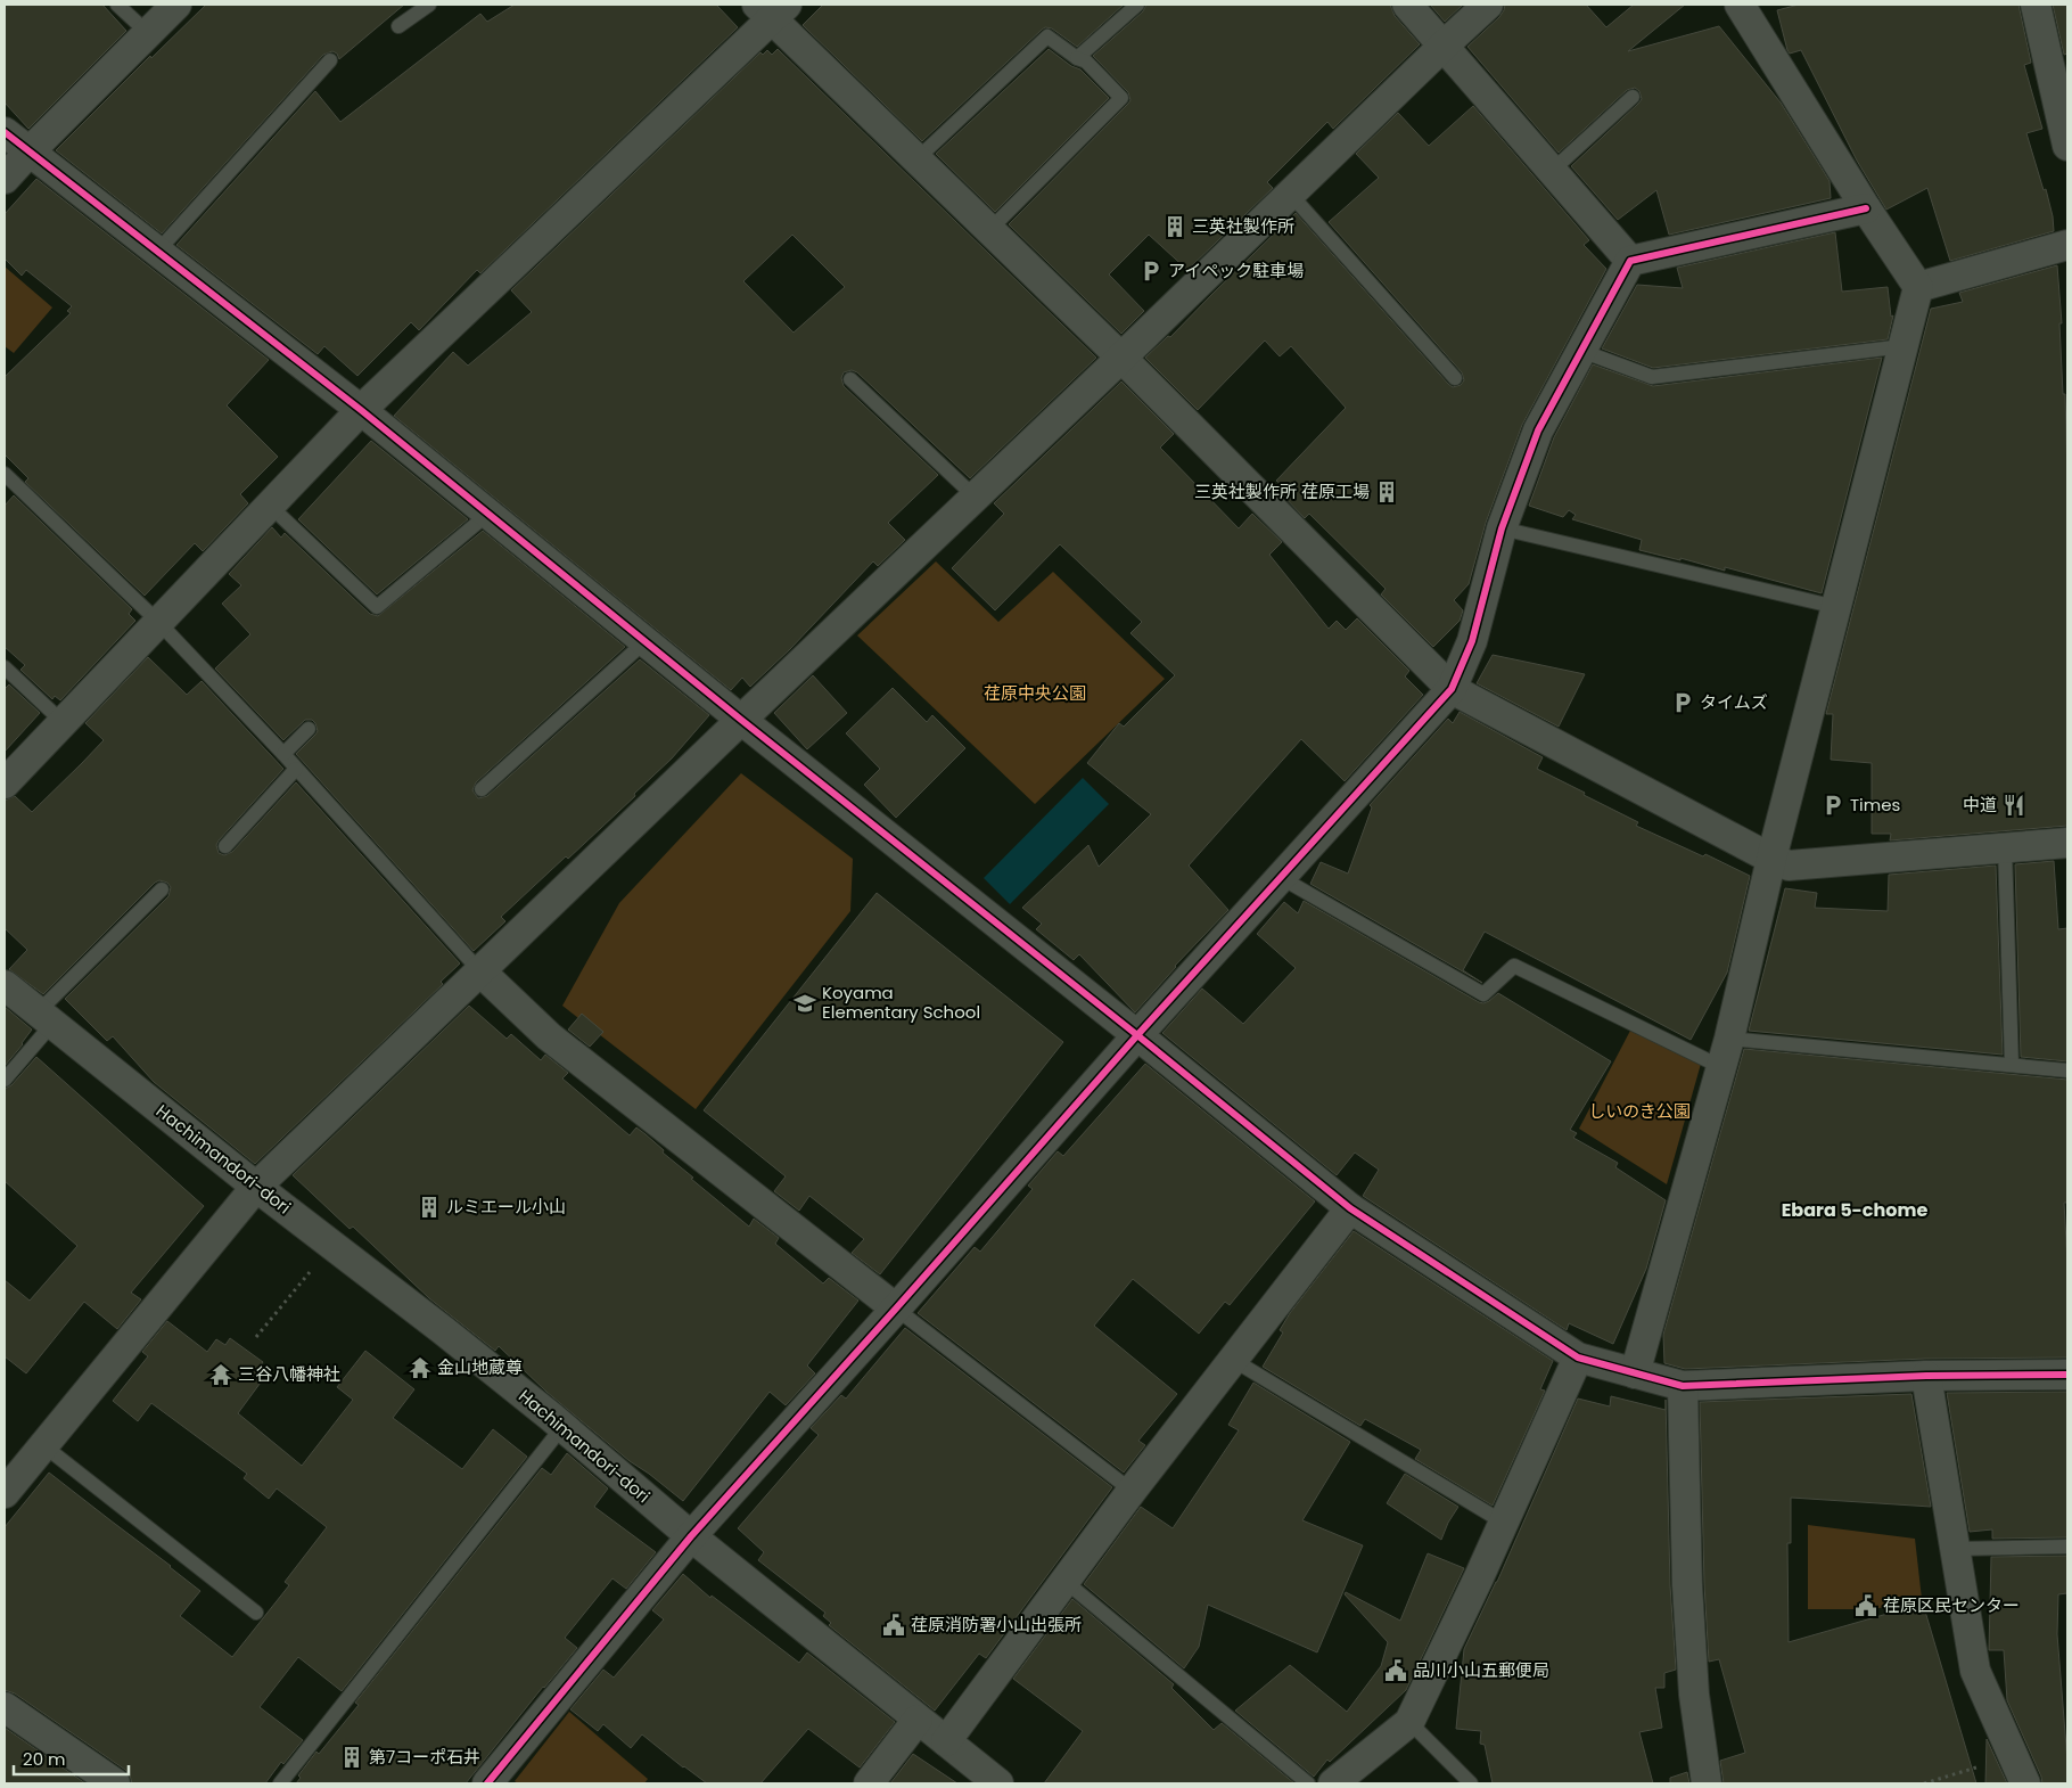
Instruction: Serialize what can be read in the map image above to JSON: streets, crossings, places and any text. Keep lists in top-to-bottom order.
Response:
{
  "streets": {
    "street": ["Hachimandori-dori"]
  },
  "districts": ["Ebara 5-chome"],
  "parks": ["荏原中央公園", "しいのき公園"],
  "places": {
    "building": [
      "三英社製作所",
      "三英社製作所 荏原工場",
      "ルミエール小山",
      "第7コーポ石井"
    ],
    "parking": ["アイペック駐車場", "タイムズ", "Times"],
    "restaurant": ["中道"],
    "school or university": ["Koyama Elementary School"],
    "temple": ["金山地蔵尊", "三谷八幡神社"],
    "public building": ["荏原区民センター", "荏原消防署小山出張所", "品川小山五郵便局"]
  },
  "scale_bar": "20 m"
}
